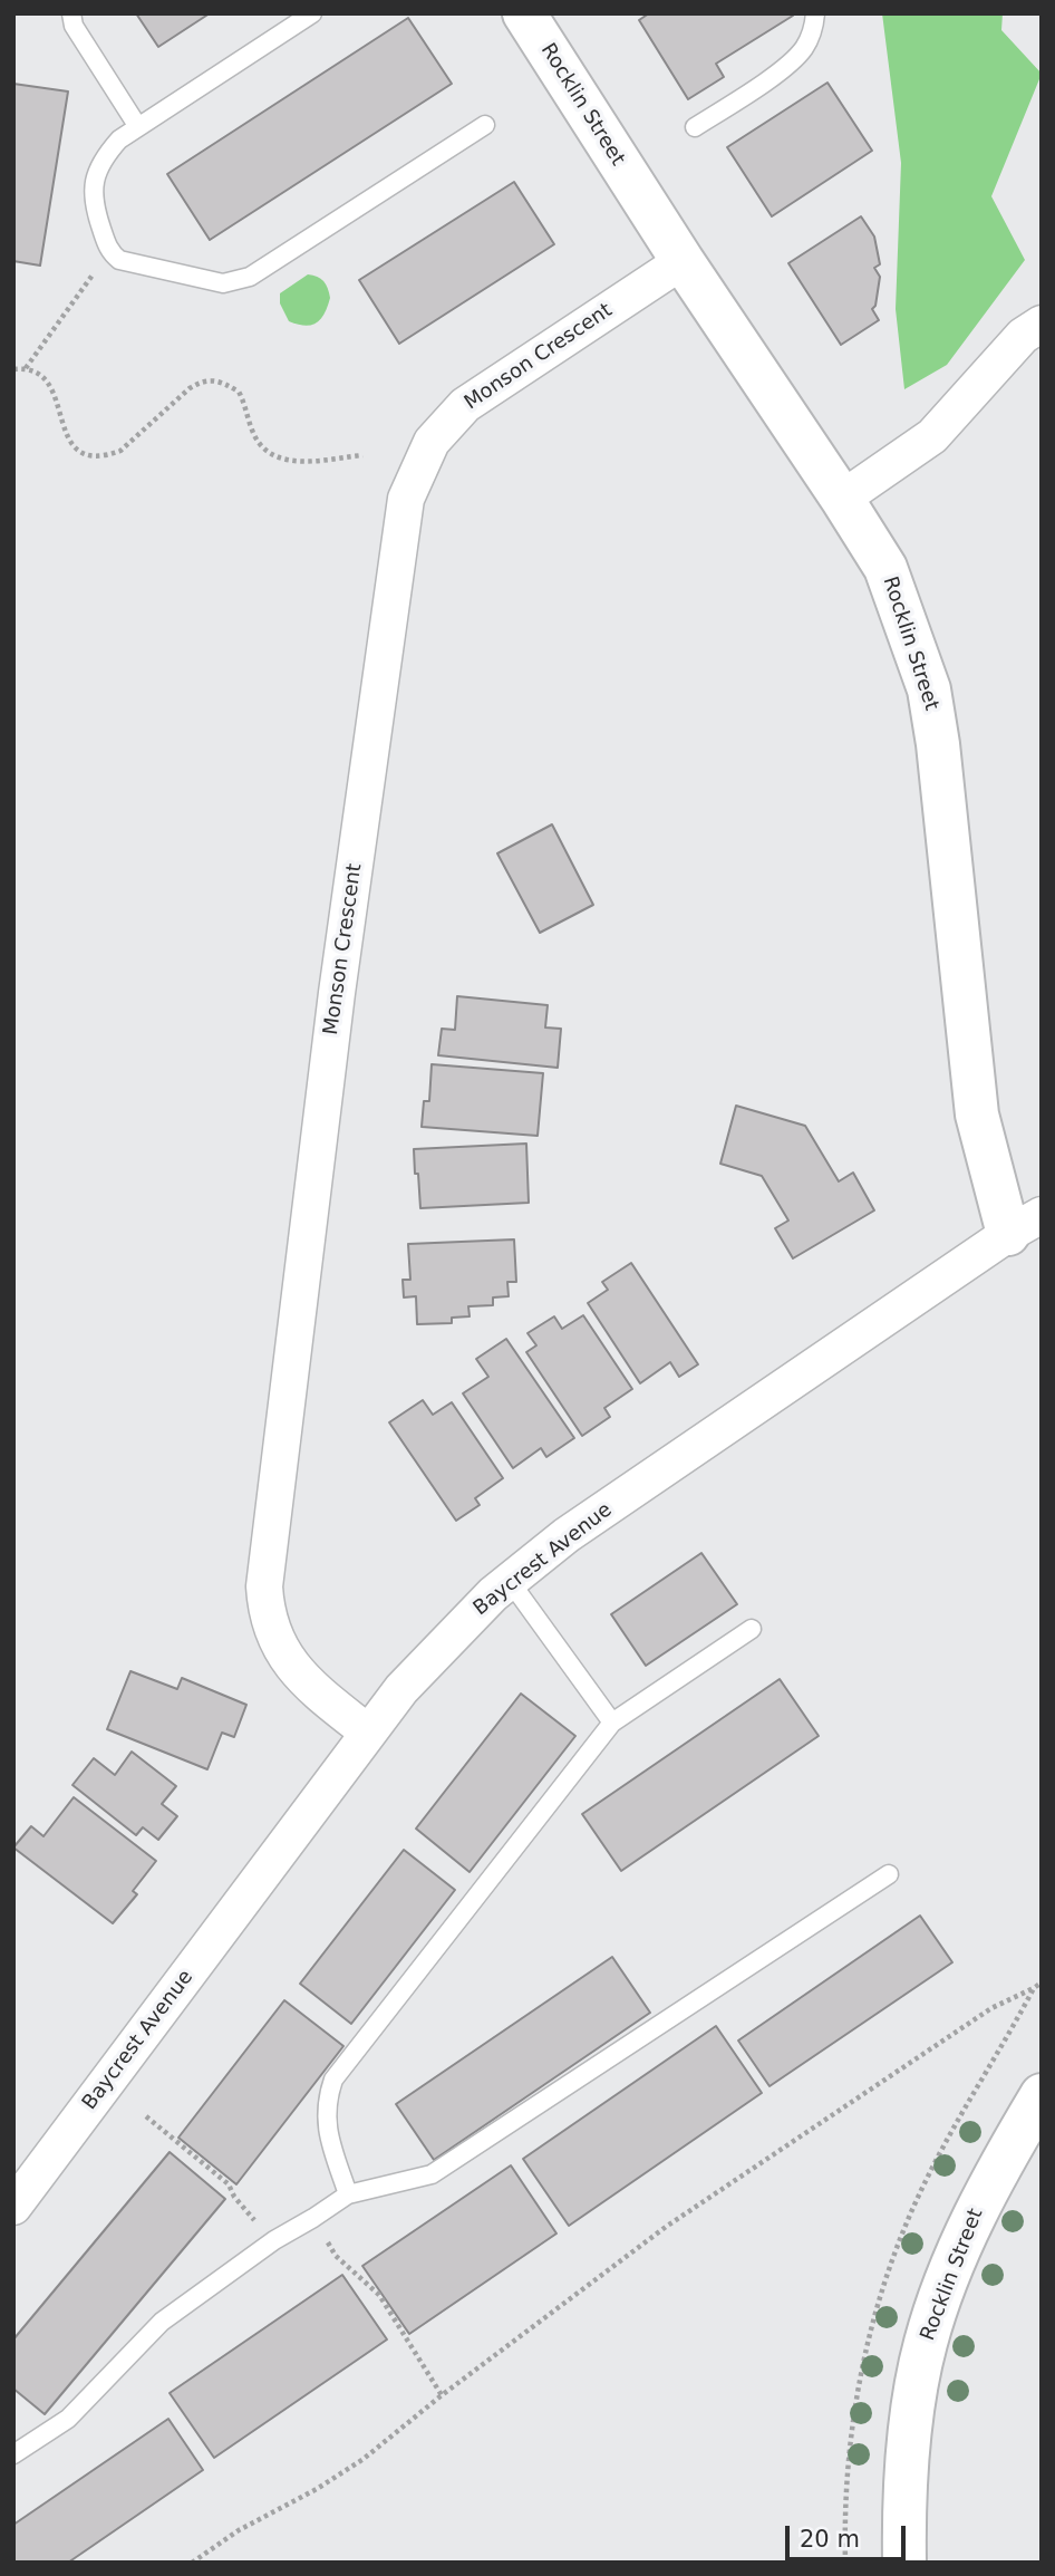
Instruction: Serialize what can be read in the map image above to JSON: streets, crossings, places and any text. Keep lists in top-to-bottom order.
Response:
{
  "streets": {
    "street": ["Rocklin Street", "Monson Crescent", "Baycrest Avenue"]
  },
  "crossings": [
    ["Rocklin Street", "Monson Crescent"],
    ["Rocklin Street", "Baycrest Avenue"],
    ["Monson Crescent", "Baycrest Avenue"]
  ],
  "scale_bar": "20 m"
}
